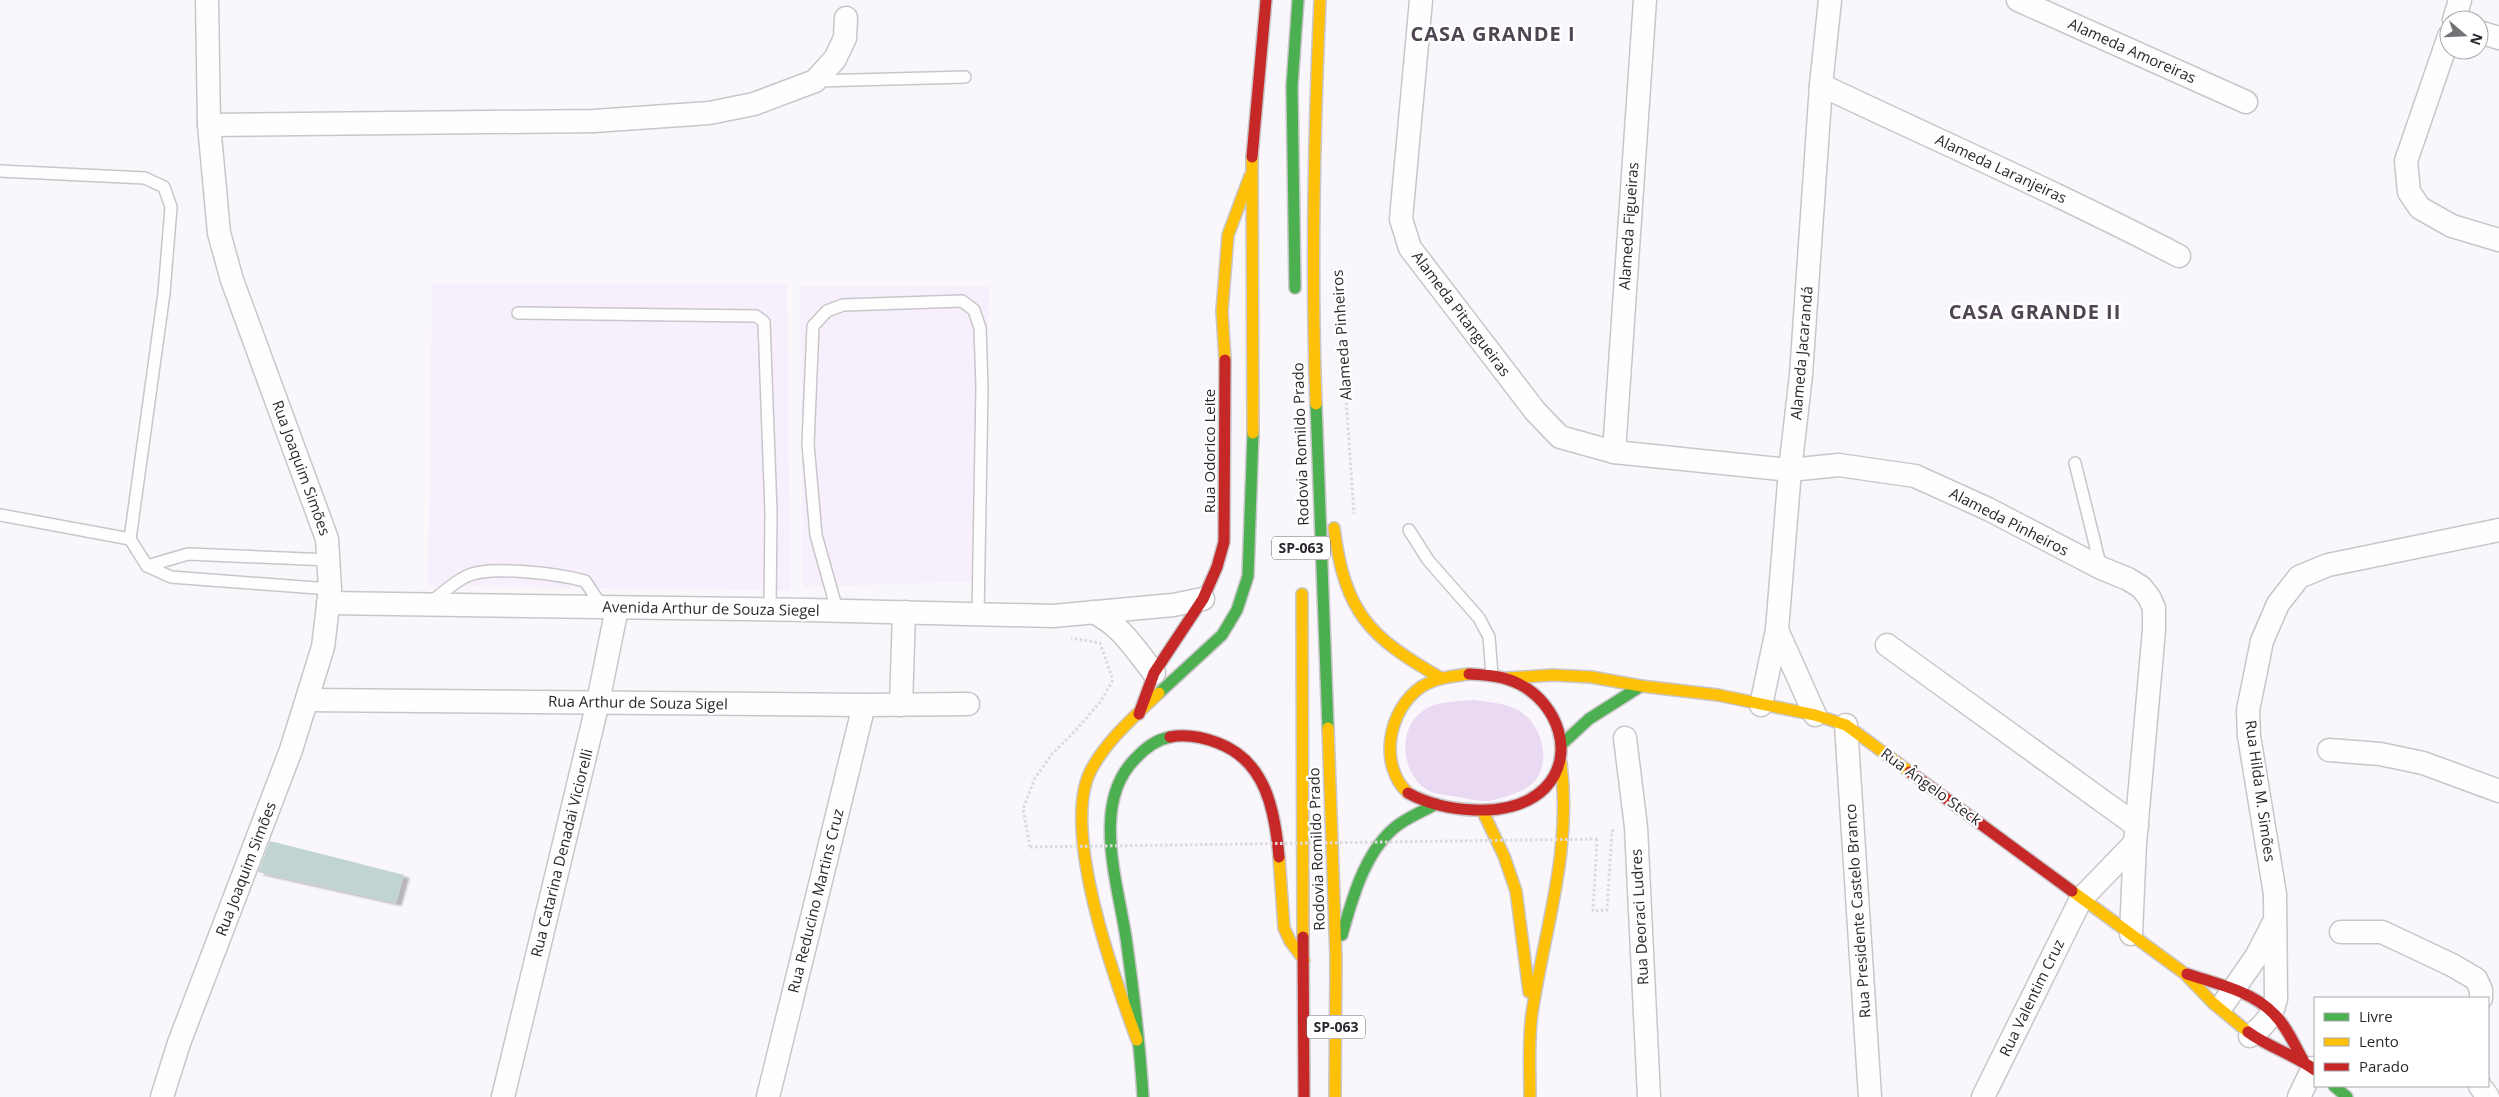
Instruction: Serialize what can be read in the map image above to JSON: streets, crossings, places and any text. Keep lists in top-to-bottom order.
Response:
{
  "streets": {
    "main road": [
      "Rodovia Romildo Prado",
      "Rua Odorico Leite",
      "SP-063",
      "Rua Ângelo Steck"
    ],
    "street": [
      "Alameda Amoreiras",
      "Alameda Laranjeiras",
      "Alameda Figueiras",
      "Alameda Pitangueiras",
      "Alameda Pinheiros",
      "Alameda Jacarandá",
      "Rua Joaquim Simões",
      "Avenida Arthur de Souza Siegel",
      "Rua Arthur de Souza Sigel",
      "Rua Hilda M. Simões",
      "Rua Catarina Denadai Viciorelli",
      "Rua Reducino Martins Cruz",
      "Rua Presidente Castelo Branco",
      "Rua Deoraci Ludres",
      "Rua Valentim Cruz"
    ]
  },
  "crossings": [
    ["Alameda Laranjeiras", "Alameda Jacarandá"],
    ["Alameda Figueiras", "Alameda Pitangueiras"],
    ["Alameda Figueiras", "Alameda Pinheiros"],
    ["Alameda Pitangueiras", "Alameda Pinheiros"],
    ["Alameda Pinheiros", "Alameda Jacarandá"],
    ["Alameda Pinheiros", "Rua Ângelo Steck"],
    ["Alameda Jacarandá", "Rua Ângelo Steck"],
    ["Rua Odorico Leite", "Avenida Arthur de Souza Siegel"],
    ["Rua Joaquim Simões", "Avenida Arthur de Souza Siegel"],
    ["Rua Joaquim Simões", "Rua Arthur de Souza Sigel"],
    ["Avenida Arthur de Souza Siegel", "Rua Catarina Denadai Viciorelli"],
    ["Rua Arthur de Souza Sigel", "Rua Catarina Denadai Viciorelli"],
    ["Rua Arthur de Souza Sigel", "Rua Reducino Martins Cruz"],
    ["Rua Ângelo Steck", "Rua Hilda M. Simões"],
    ["Rua Ângelo Steck", "Rua Presidente Castelo Branco"],
    ["Rua Ângelo Steck", "Rua Valentim Cruz"]
  ],
  "districts": ["CASA GRANDE I", "CASA GRANDE II"],
  "legend": ["Livre", "Lento", "Parado"],
  "north": "right"
}
